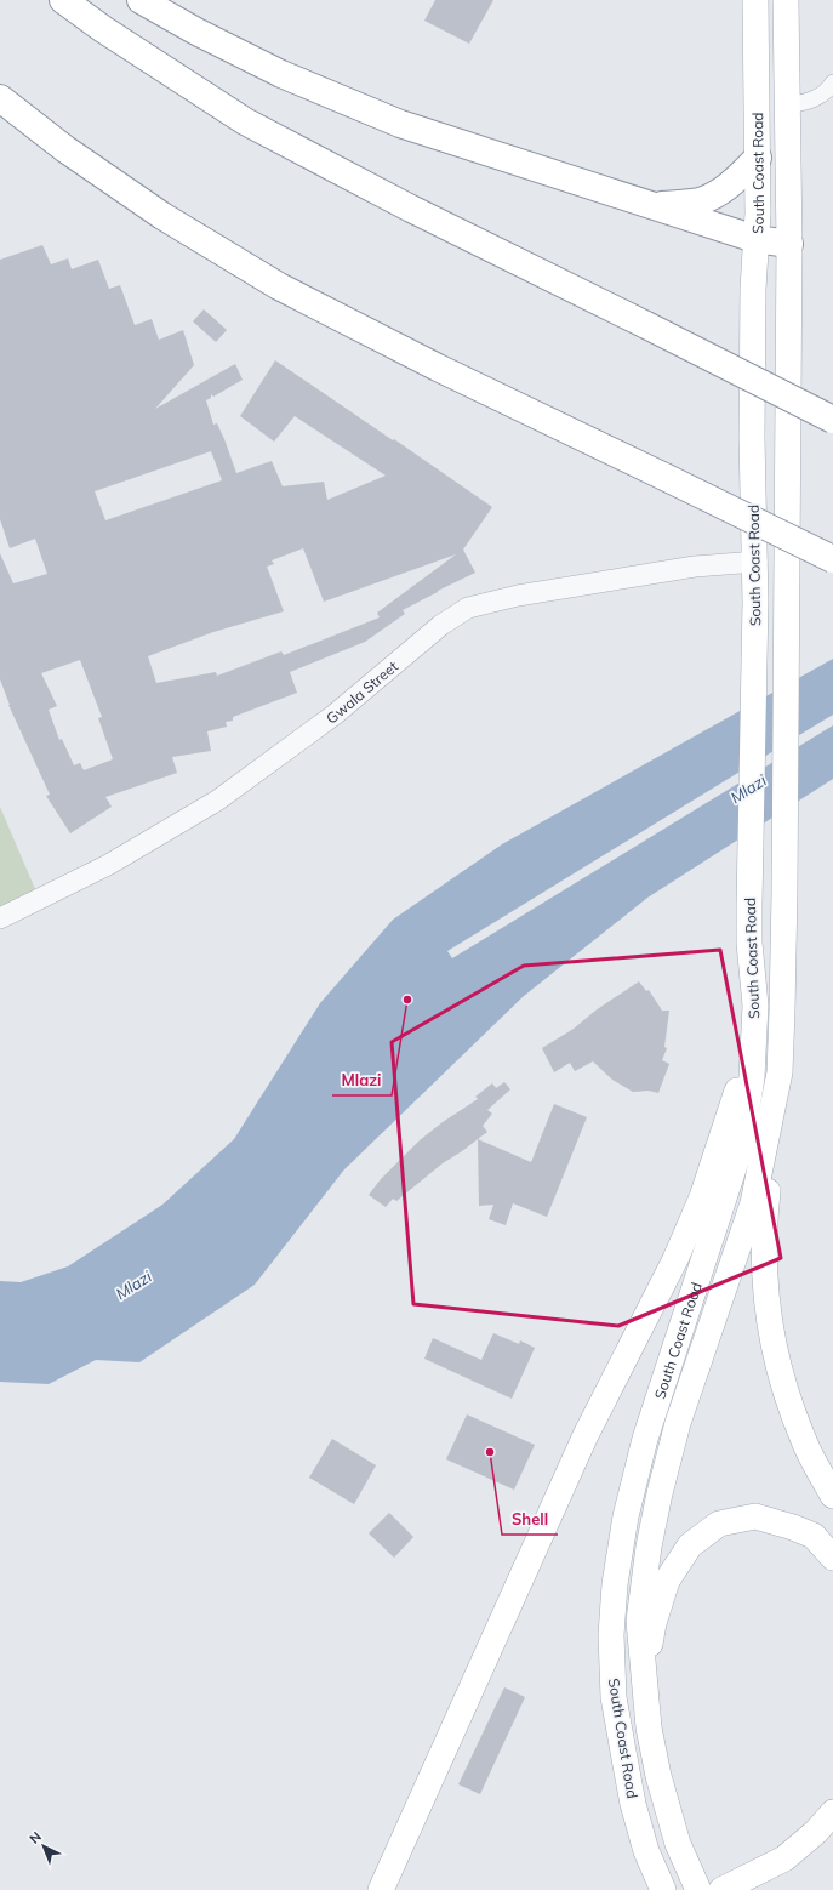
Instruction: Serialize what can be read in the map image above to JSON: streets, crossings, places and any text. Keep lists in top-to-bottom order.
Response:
{
  "streets": {
    "main road": ["South Coast Road"],
    "street": ["Gwala Street"]
  },
  "crossings": [
    ["South Coast Road", "Gwala Street"]
  ],
  "water": ["Mlazi"],
  "places": ["Mlazi", "Shell"],
  "north": "top left"
}
